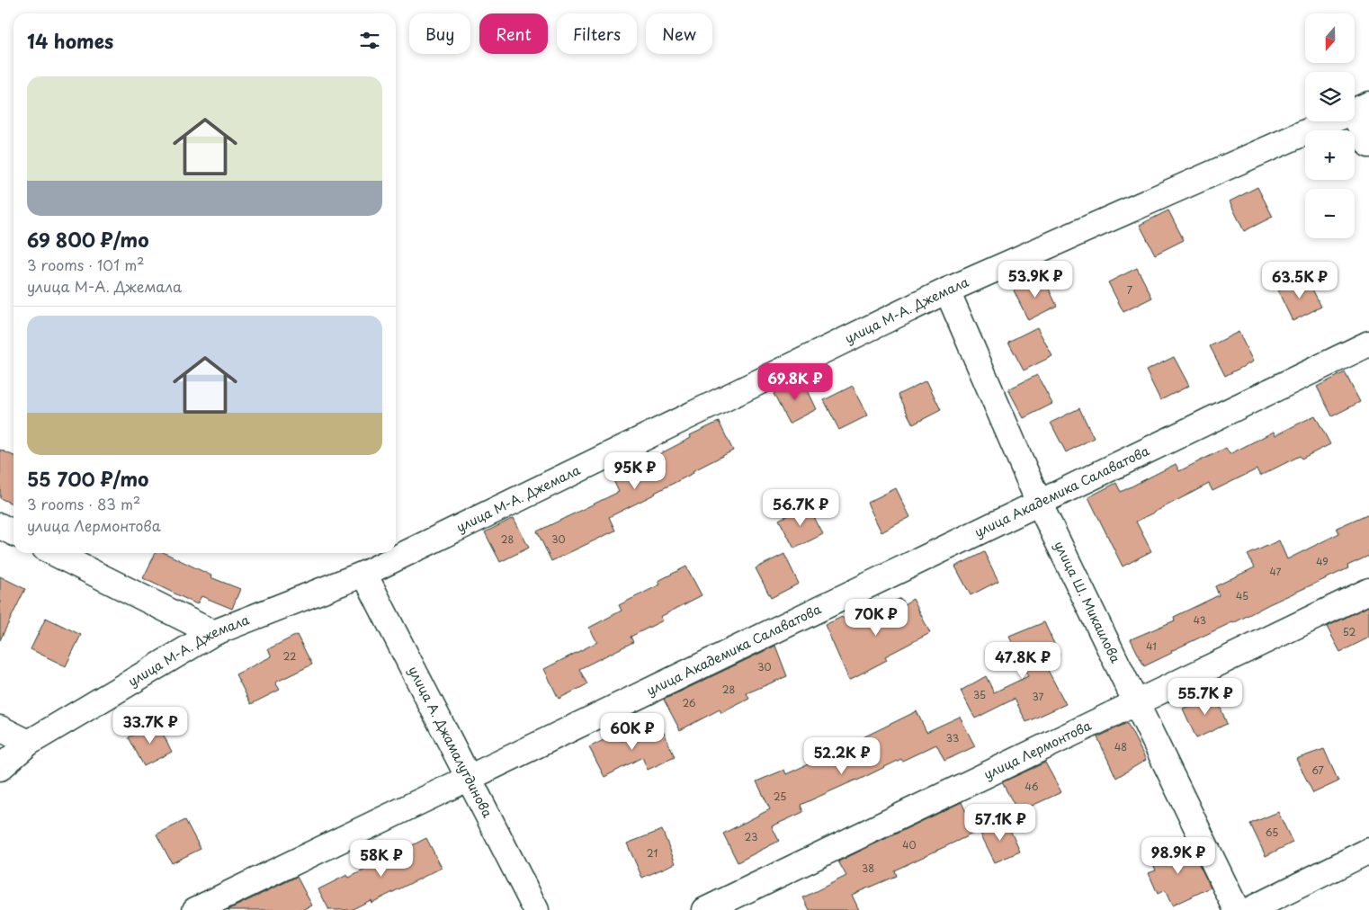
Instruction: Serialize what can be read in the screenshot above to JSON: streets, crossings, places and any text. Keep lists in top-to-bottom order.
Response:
{
  "streets": {
    "street": [
      "улица М-А. Джемала",
      "улица Академика Салаватова",
      "улица Ш. Микаилова",
      "улица А. Джамалутдинова",
      "улица Лермонтова"
    ]
  },
  "crossings": [
    ["улица М-А. Джемала", "улица Ш. Микаилова"],
    ["улица М-А. Джемала", "улица А. Джамалутдинова"],
    ["улица Академика Салаватова", "улица Ш. Микаилова"],
    ["улица Академика Салаватова", "улица А. Джамалутдинова"],
    ["улица Ш. Микаилова", "улица Лермонтова"]
  ],
  "house_numbers": [
    "7",
    "28",
    "30",
    "49",
    "47",
    "45",
    "43",
    "52",
    "41",
    "22",
    "30",
    "28",
    "35",
    "37",
    "26",
    "33",
    "48",
    "67",
    "46",
    "25",
    "65",
    "23",
    "40",
    "21",
    "38"
  ],
  "north": "bottom",
  "page": {
    "map_buttons": ["+", "−"],
    "chip": [
      "Buy",
      "Rent",
      "Filters",
      "New"
    ],
    "heading": "14 homes",
    "list": [
      {
        "name": "69 800 ₽/mo",
        "note": "3 rooms · 101 m² · улица М-А. Джемала"
      },
      {
        "name": "55 700 ₽/mo",
        "note": "3 rooms · 83 m² · улица Лермонтова"
      }
    ],
    "price": [
      "53.9K ₽",
      "63.5K ₽",
      "69.8K ₽",
      "95K ₽",
      "56.7K ₽",
      "70K ₽",
      "47.8K ₽",
      "55.7K ₽",
      "33.7K ₽",
      "60K ₽",
      "52.2K ₽",
      "57.1K ₽",
      "98.9K ₽",
      "58K ₽"
    ]
  }
}
